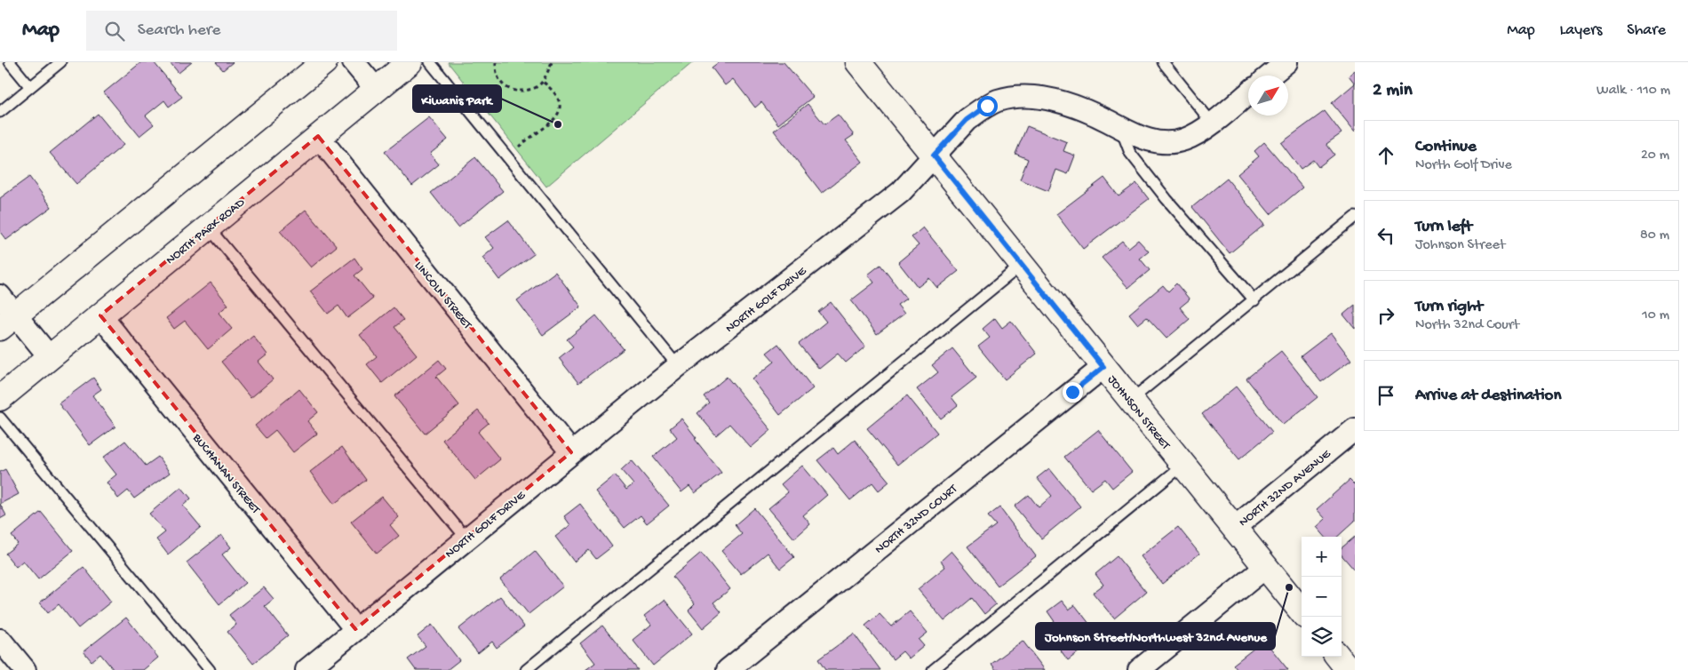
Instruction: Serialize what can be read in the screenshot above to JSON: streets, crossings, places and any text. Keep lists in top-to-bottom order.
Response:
{
  "streets": {
    "street": [
      "NORTH PARK ROAD",
      "LINCOLN STREET",
      "NORTH GOLF DRIVE",
      "JOHNSON STREET",
      "BUCHANAN STREET",
      "NORTH 32ND AVENUE",
      "NORTH 32ND COURT"
    ]
  },
  "crossings": [
    ["NORTH PARK ROAD", "LINCOLN STREET"],
    ["NORTH PARK ROAD", "BUCHANAN STREET"],
    ["LINCOLN STREET", "NORTH GOLF DRIVE"],
    ["NORTH GOLF DRIVE", "JOHNSON STREET"],
    ["NORTH GOLF DRIVE", "BUCHANAN STREET"],
    ["JOHNSON STREET", "NORTH 32ND AVENUE"],
    ["JOHNSON STREET", "NORTH 32ND COURT"]
  ],
  "places": ["Kiwanis Park", "Johnson Street/Northwest 32nd Avenue"],
  "north": "top right",
  "page": {
    "header": "Map",
    "search": "Search here",
    "nav": ["Map", "Layers", "Share"],
    "heading": ["2 min", "Walk · 110 m"],
    "list": [
      ["Continue", "North Golf Drive", "20 m"],
      ["Turn left", "Johnson Street", "80 m"],
      ["Turn right", "North 32nd Court", "10 m"],
      "Arrive at destination"
    ],
    "map_buttons": ["+", "−"]
  }
}
